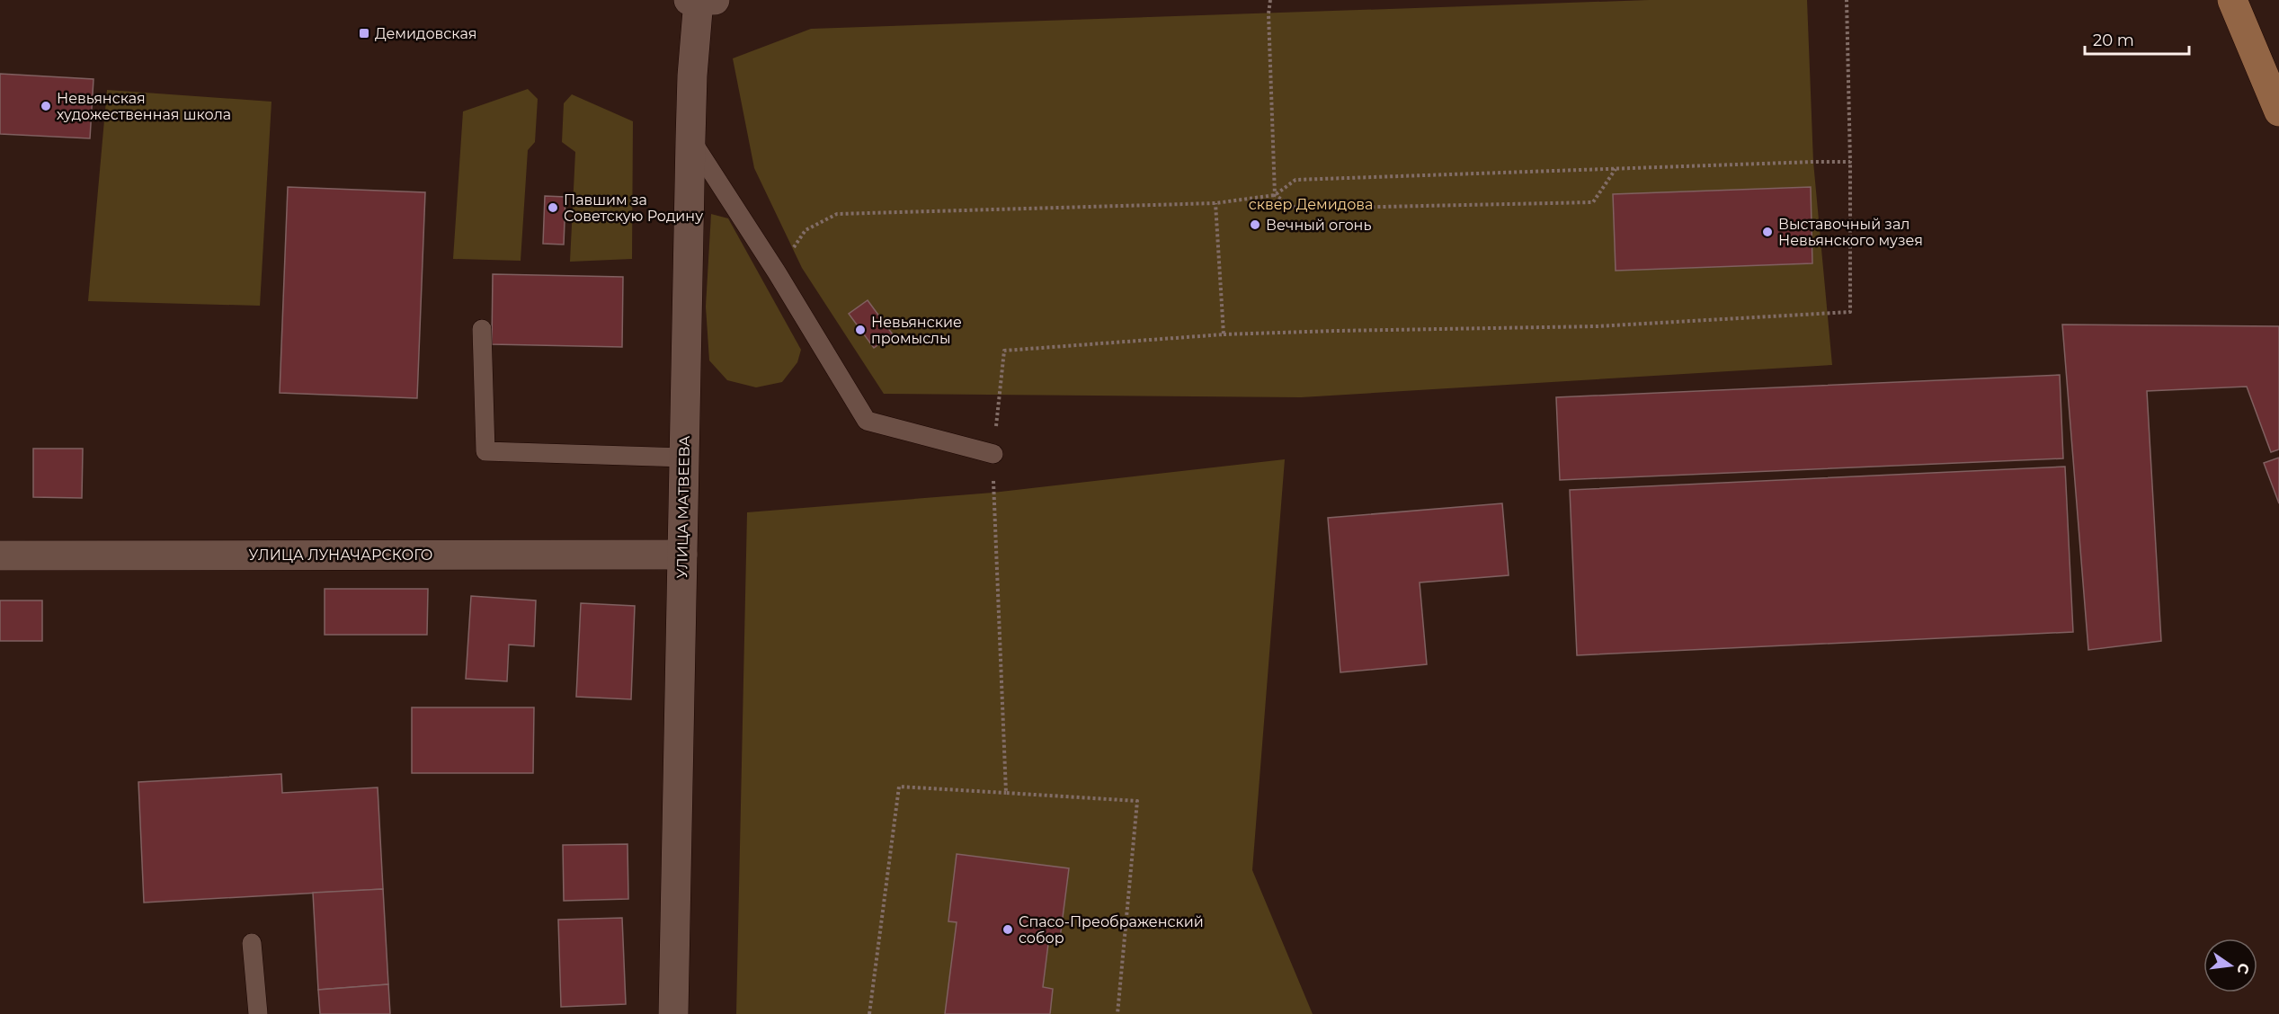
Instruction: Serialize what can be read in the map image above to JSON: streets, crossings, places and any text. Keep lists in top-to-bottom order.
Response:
{
  "streets": {
    "street": ["УЛИЦА МАТВЕЕВА", "УЛИЦА ЛУНАЧАРСКОГО"]
  },
  "crossings": [
    ["УЛИЦА МАТВЕЕВА", "УЛИЦА ЛУНАЧАРСКОГО"]
  ],
  "parks": ["сквер Демидова"],
  "places": {
    "transit": ["Демидовская"],
    "other": [
      "Невьянская художественная школа",
      "Павшим за Советскую Родину",
      "Вечный огонь",
      "Выставочный зал Невьянского музея",
      "Невьянские промыслы",
      "Спасо-Преображенский собор"
    ]
  },
  "scale_bar": "20 m",
  "north": "right"
}
